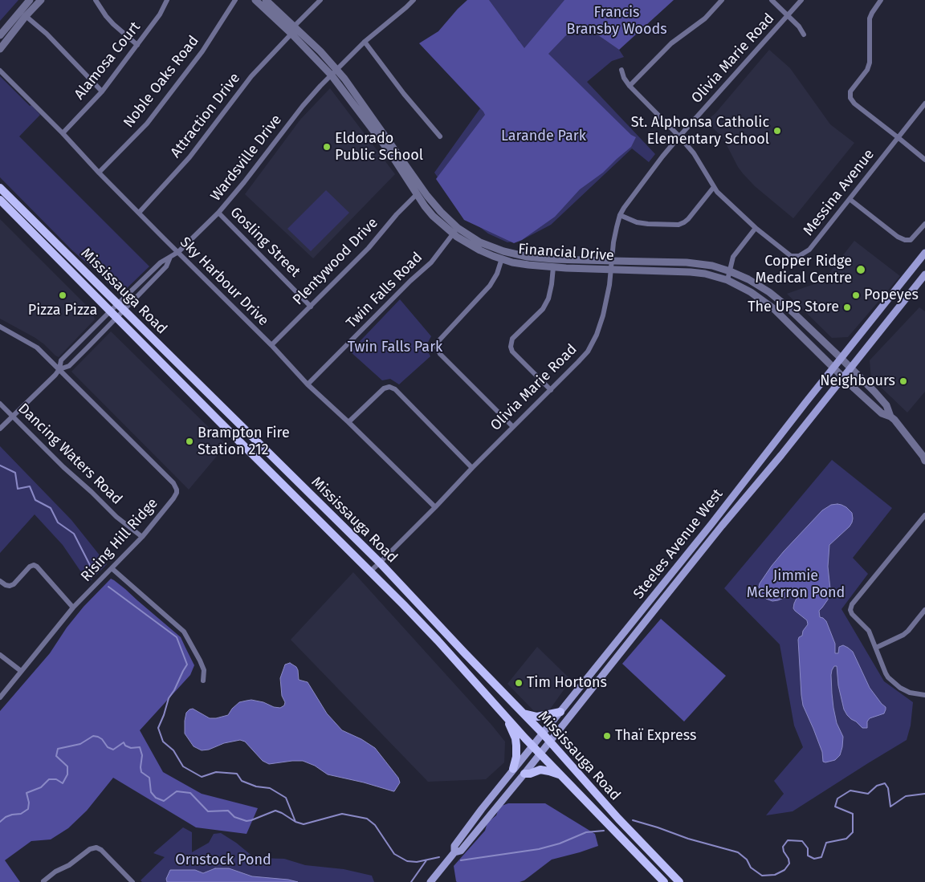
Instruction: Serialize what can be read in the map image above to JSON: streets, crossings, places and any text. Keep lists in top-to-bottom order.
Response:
{
  "streets": {
    "main road": ["Mississauga Road", "Steeles Avenue West"],
    "street": [
      "Olivia Marie Road",
      "Alamosa Court",
      "Noble Oaks Road",
      "Attraction Drive",
      "Wardsville Drive",
      "Messina Avenue",
      "Gosling Street",
      "Financial Drive",
      "Plentywood Drive",
      "Sky Harbour Drive",
      "Twin Falls Road",
      "Dancing Waters Road",
      "Rising Hill Ridge"
    ]
  },
  "crossings": [
    ["Olivia Marie Road", "Messina Avenue"],
    ["Olivia Marie Road", "Financial Drive"],
    ["Olivia Marie Road", "Sky Harbour Drive"],
    ["Olivia Marie Road", "Mississauga Road"],
    ["Alamosa Court", "Sky Harbour Drive"],
    ["Noble Oaks Road", "Sky Harbour Drive"],
    ["Attraction Drive", "Financial Drive"],
    ["Attraction Drive", "Sky Harbour Drive"],
    ["Wardsville Drive", "Gosling Street"],
    ["Wardsville Drive", "Financial Drive"],
    ["Wardsville Drive", "Sky Harbour Drive"],
    ["Wardsville Drive", "Mississauga Road"],
    ["Gosling Street", "Plentywood Drive"],
    ["Financial Drive", "Plentywood Drive"],
    ["Financial Drive", "Twin Falls Road"],
    ["Financial Drive", "Steeles Avenue West"],
    ["Plentywood Drive", "Sky Harbour Drive"],
    ["Sky Harbour Drive", "Twin Falls Road"],
    ["Mississauga Road", "Steeles Avenue West"],
    ["Dancing Waters Road", "Rising Hill Ridge"]
  ],
  "parks": [
    "Francis Bransby Woods",
    "Larande Park",
    "Twin Falls Park",
    "Jimmie Mckerron Pond",
    "Ornstock Pond"
  ],
  "places": [
    "St. Alphonsa Catholic Elementary School",
    "Eldorado Public School",
    "Copper Ridge Medical Centre",
    "Pizza Pizza",
    "Popeyes",
    "The UPS Store",
    "Neighbours",
    "Brampton Fire Station 212",
    "Tim Hortons",
    "Thaï Express"
  ]
}
